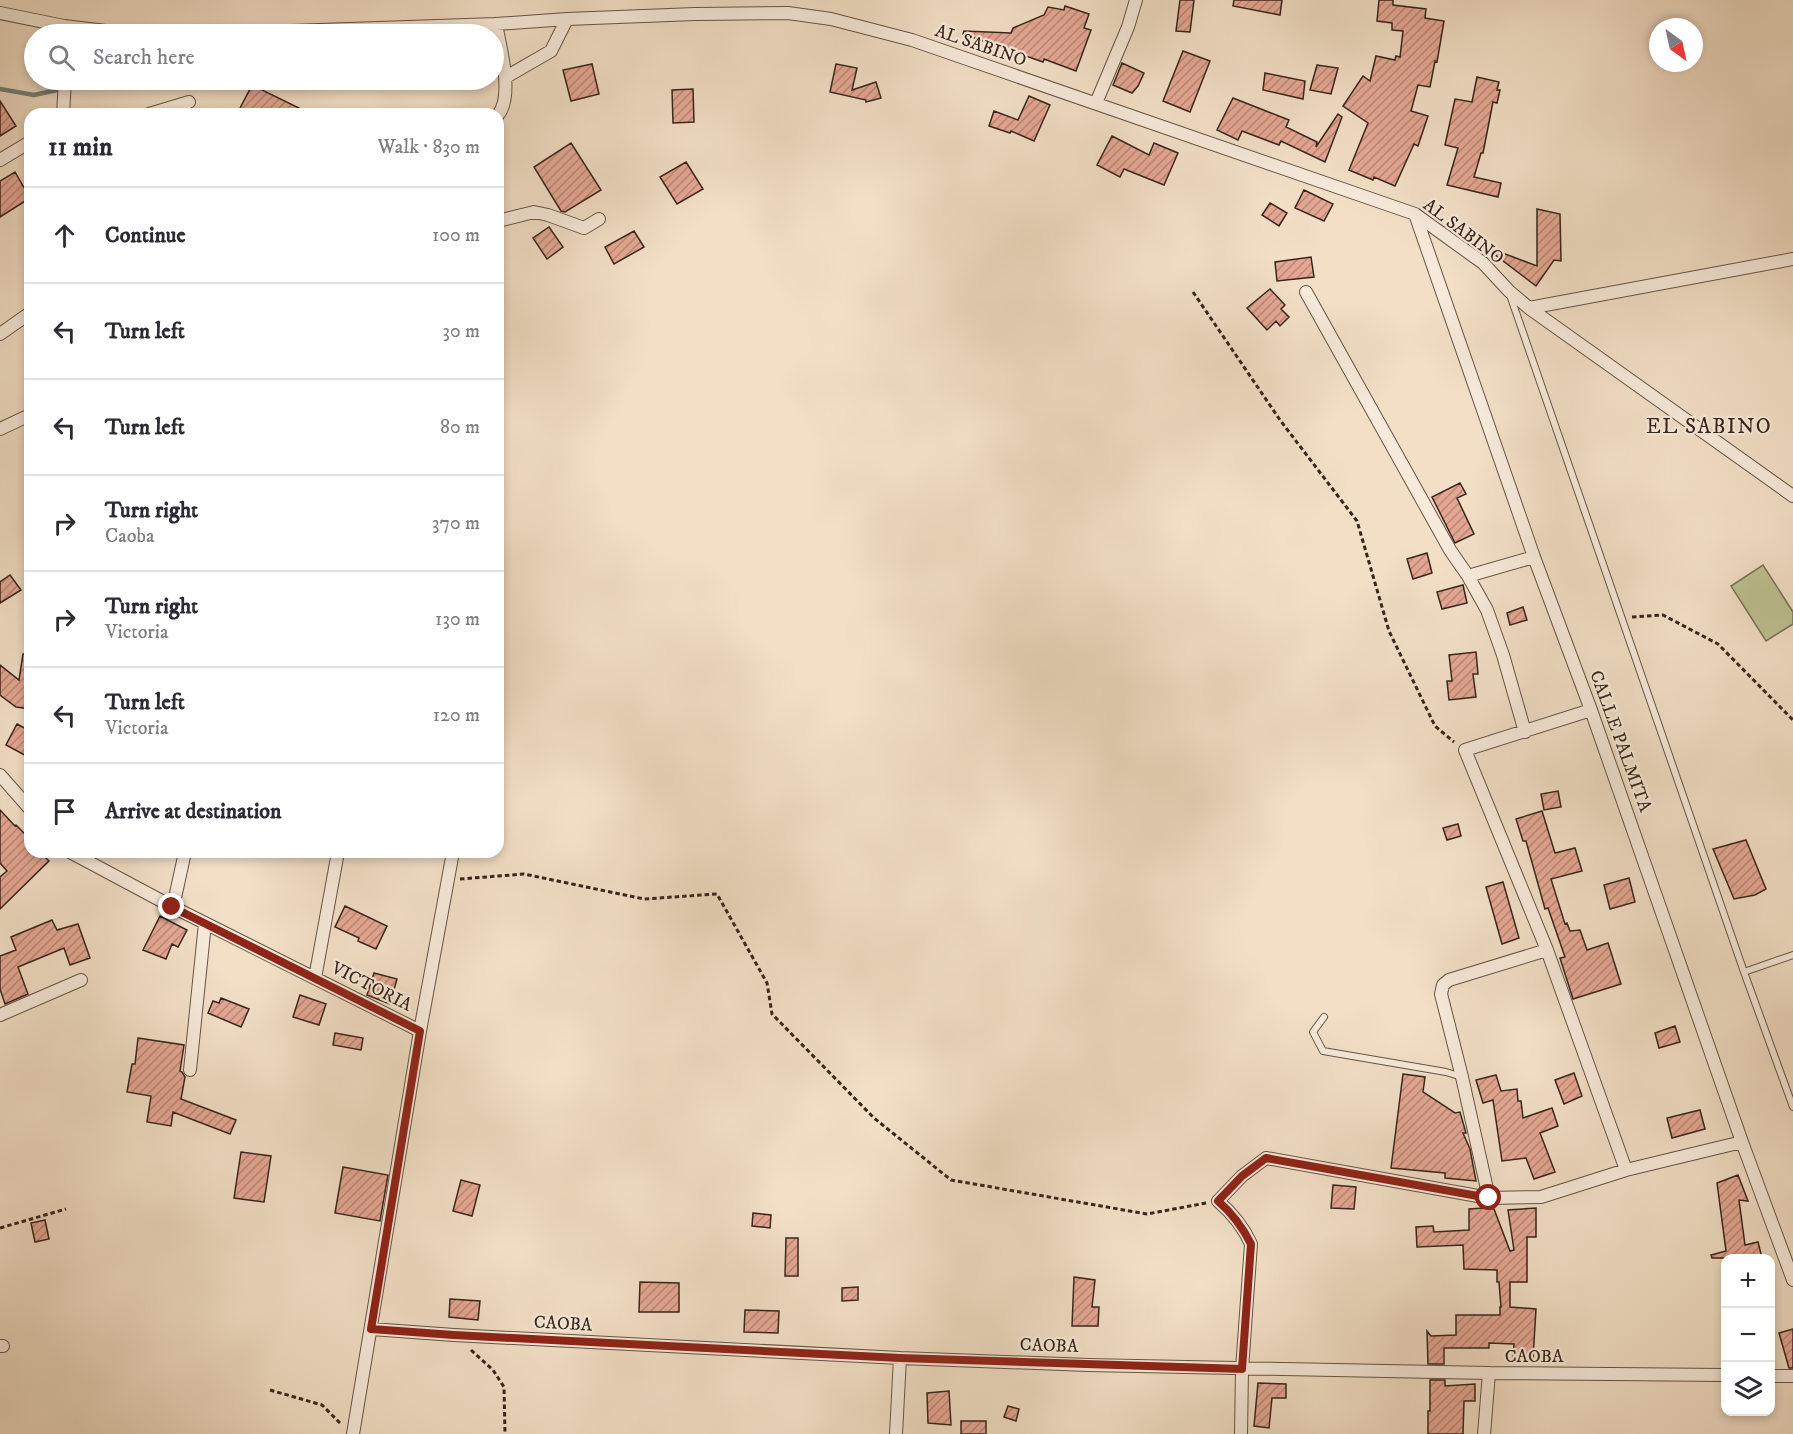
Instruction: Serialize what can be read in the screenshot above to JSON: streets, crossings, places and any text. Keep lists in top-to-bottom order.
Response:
{
  "streets": {
    "street": [
      "AL SABINO",
      "CALLE PALMITA",
      "VICTORIA",
      "CAOBA"
    ]
  },
  "crossings": [
    ["AL SABINO", "CALLE PALMITA"],
    ["VICTORIA", "CAOBA"]
  ],
  "districts": ["EL SABINO"],
  "north": "bottom right",
  "page": {
    "search": "Search here",
    "heading": ["11 min", "Walk · 830 m"],
    "list": [
      ["Continue", "100 m"],
      ["Turn left", "30 m"],
      ["Turn left", "80 m"],
      ["Turn right", "Caoba", "370 m"],
      ["Turn right", "Victoria", "130 m"],
      ["Turn left", "Victoria", "120 m"],
      "Arrive at destination"
    ],
    "map_buttons": ["+", "−"]
  }
}
